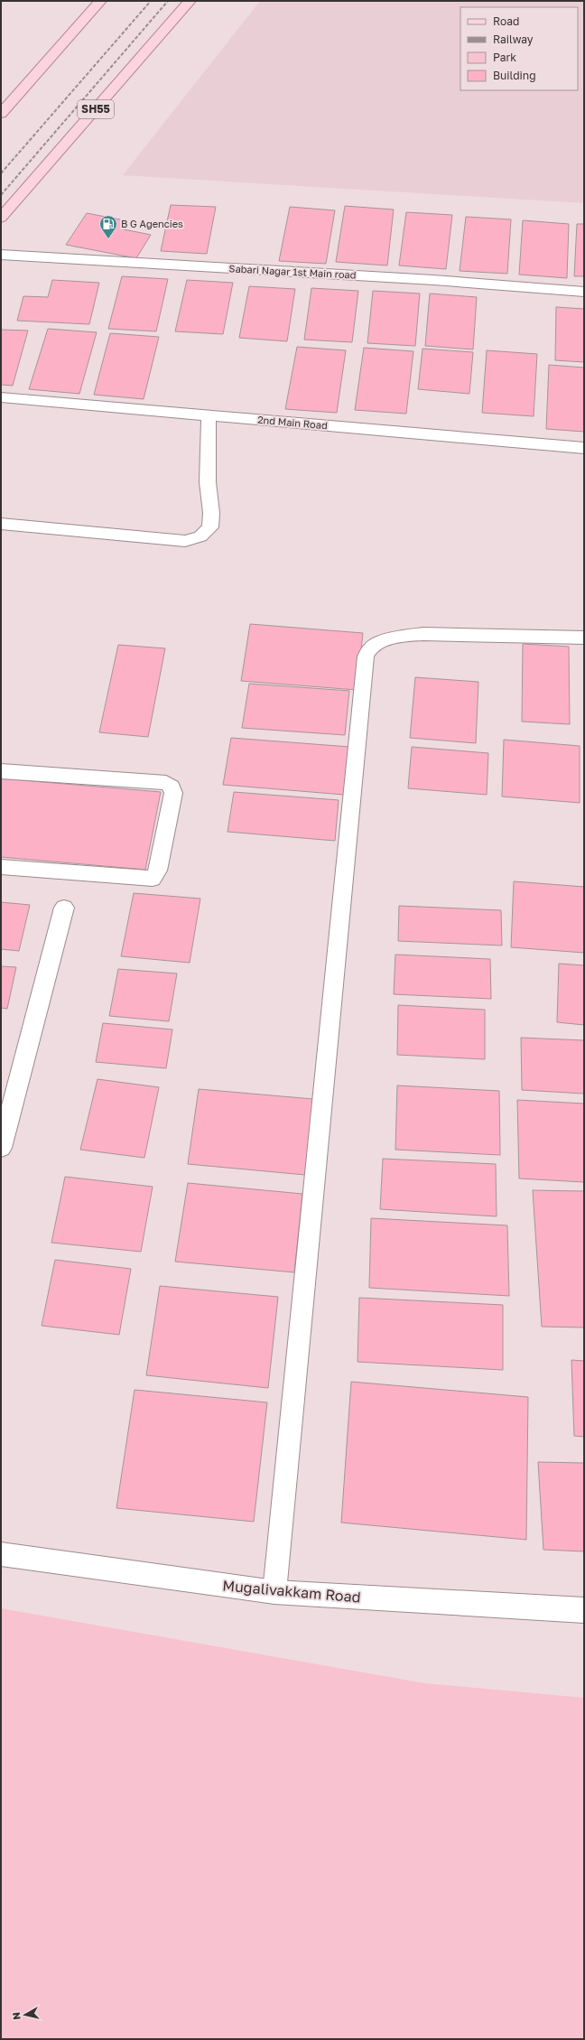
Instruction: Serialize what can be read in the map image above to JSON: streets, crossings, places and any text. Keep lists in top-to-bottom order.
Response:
{
  "streets": {
    "main road": ["SH55"],
    "street": ["Sabari Nagar 1st Main road", "2nd Main Road", "Mugalivakkam Road"]
  },
  "places": {
    "fuel station": ["B G Agencies"]
  },
  "legend": [
    "Road",
    "Railway",
    "Park",
    "Building"
  ],
  "north": "left"
}
